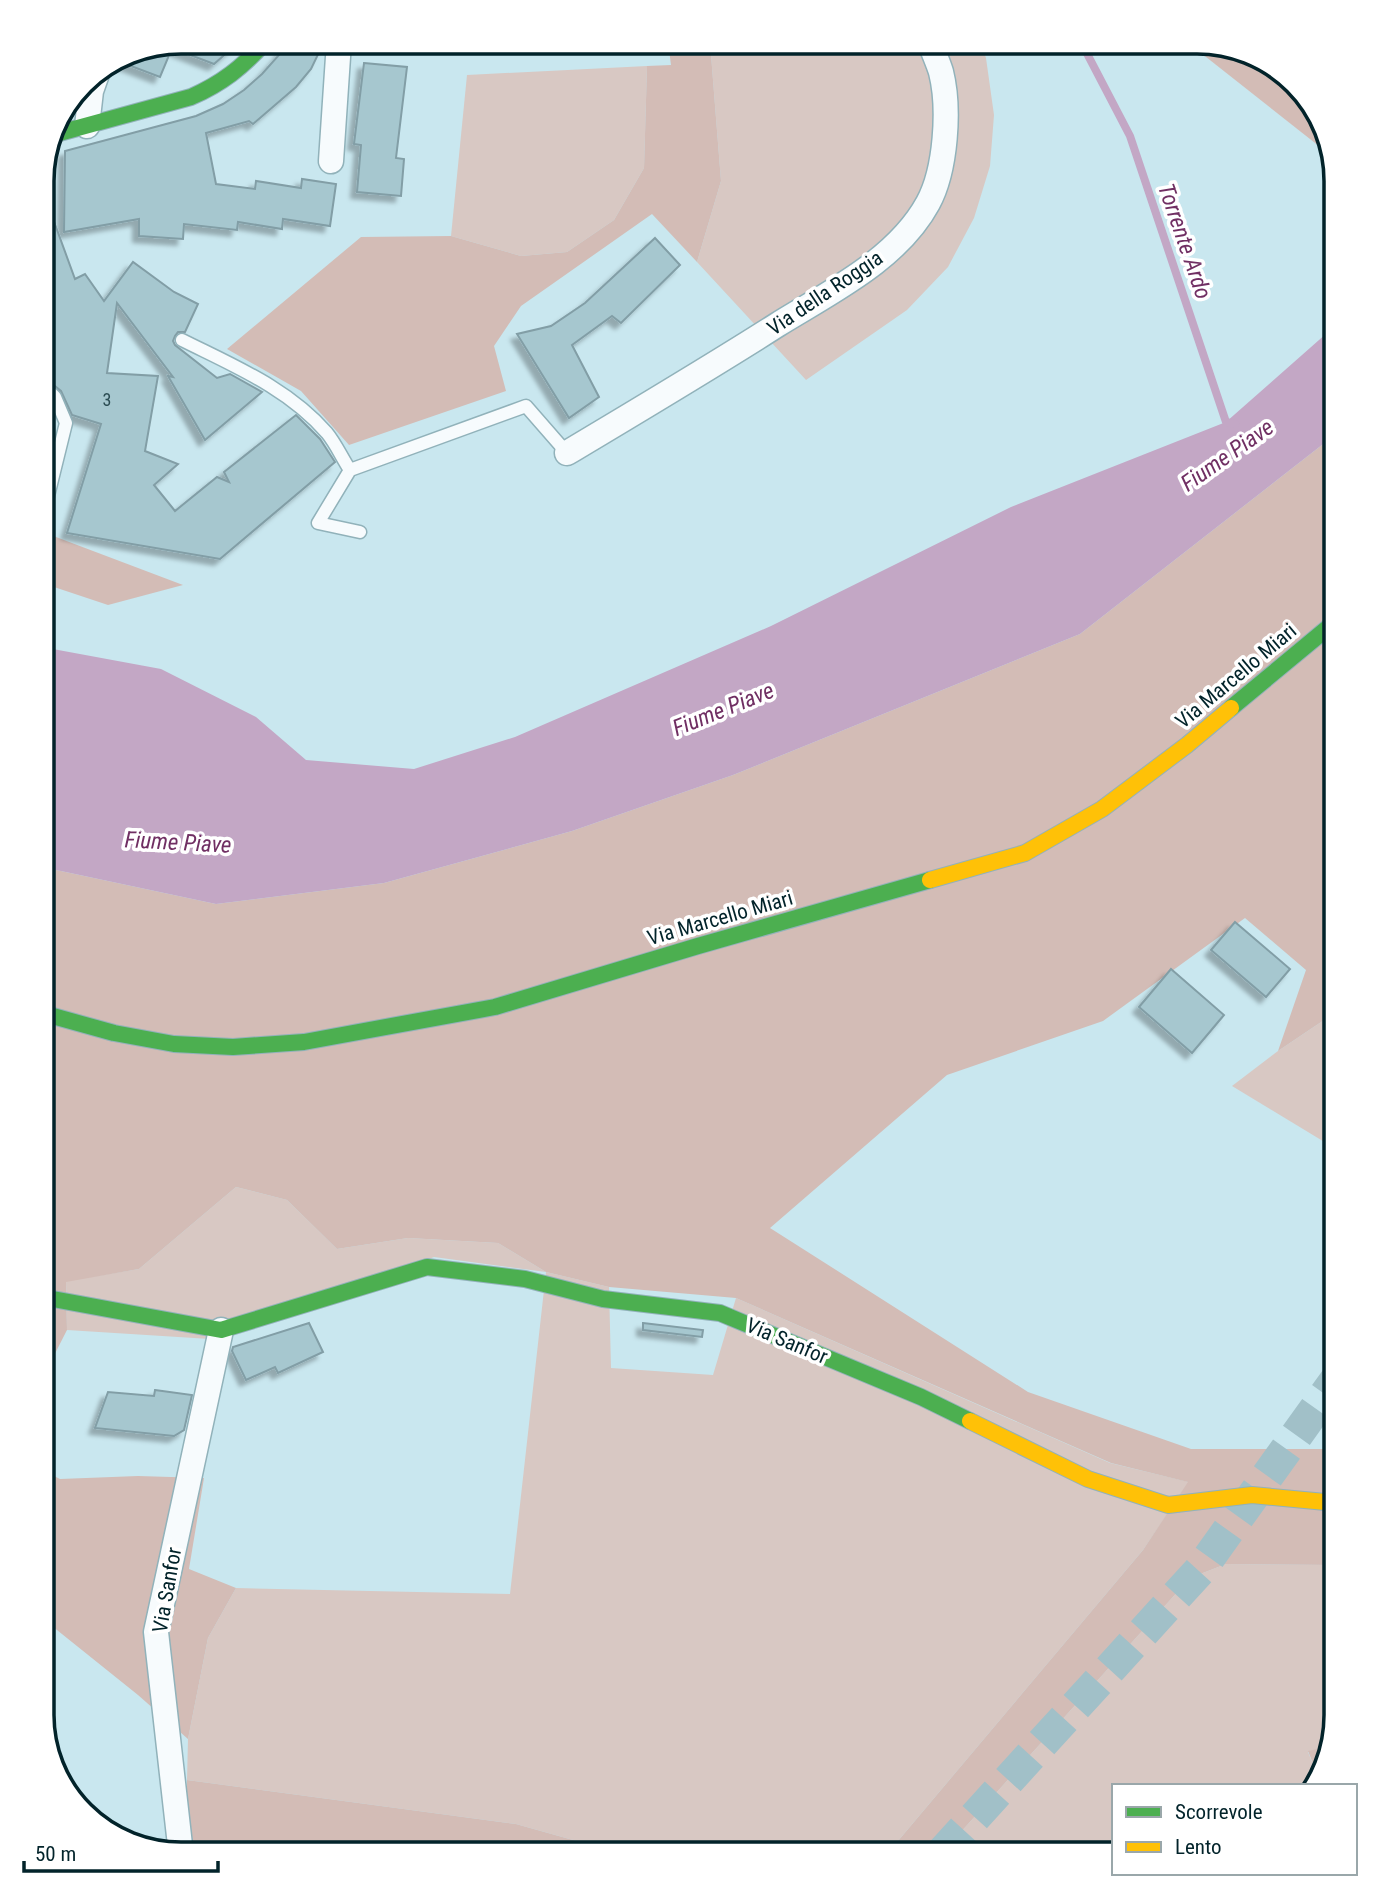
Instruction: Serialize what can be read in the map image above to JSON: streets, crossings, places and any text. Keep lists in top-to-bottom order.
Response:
{
  "streets": {
    "street": ["Via della Roggia", "Via Marcello Miari", "Via Sanfor"]
  },
  "water": ["Torrente Ardo", "Fiume Piave"],
  "house_numbers": ["3"],
  "legend": ["Scorrevole", "Lento"],
  "scale_bar": "50 m"
}
